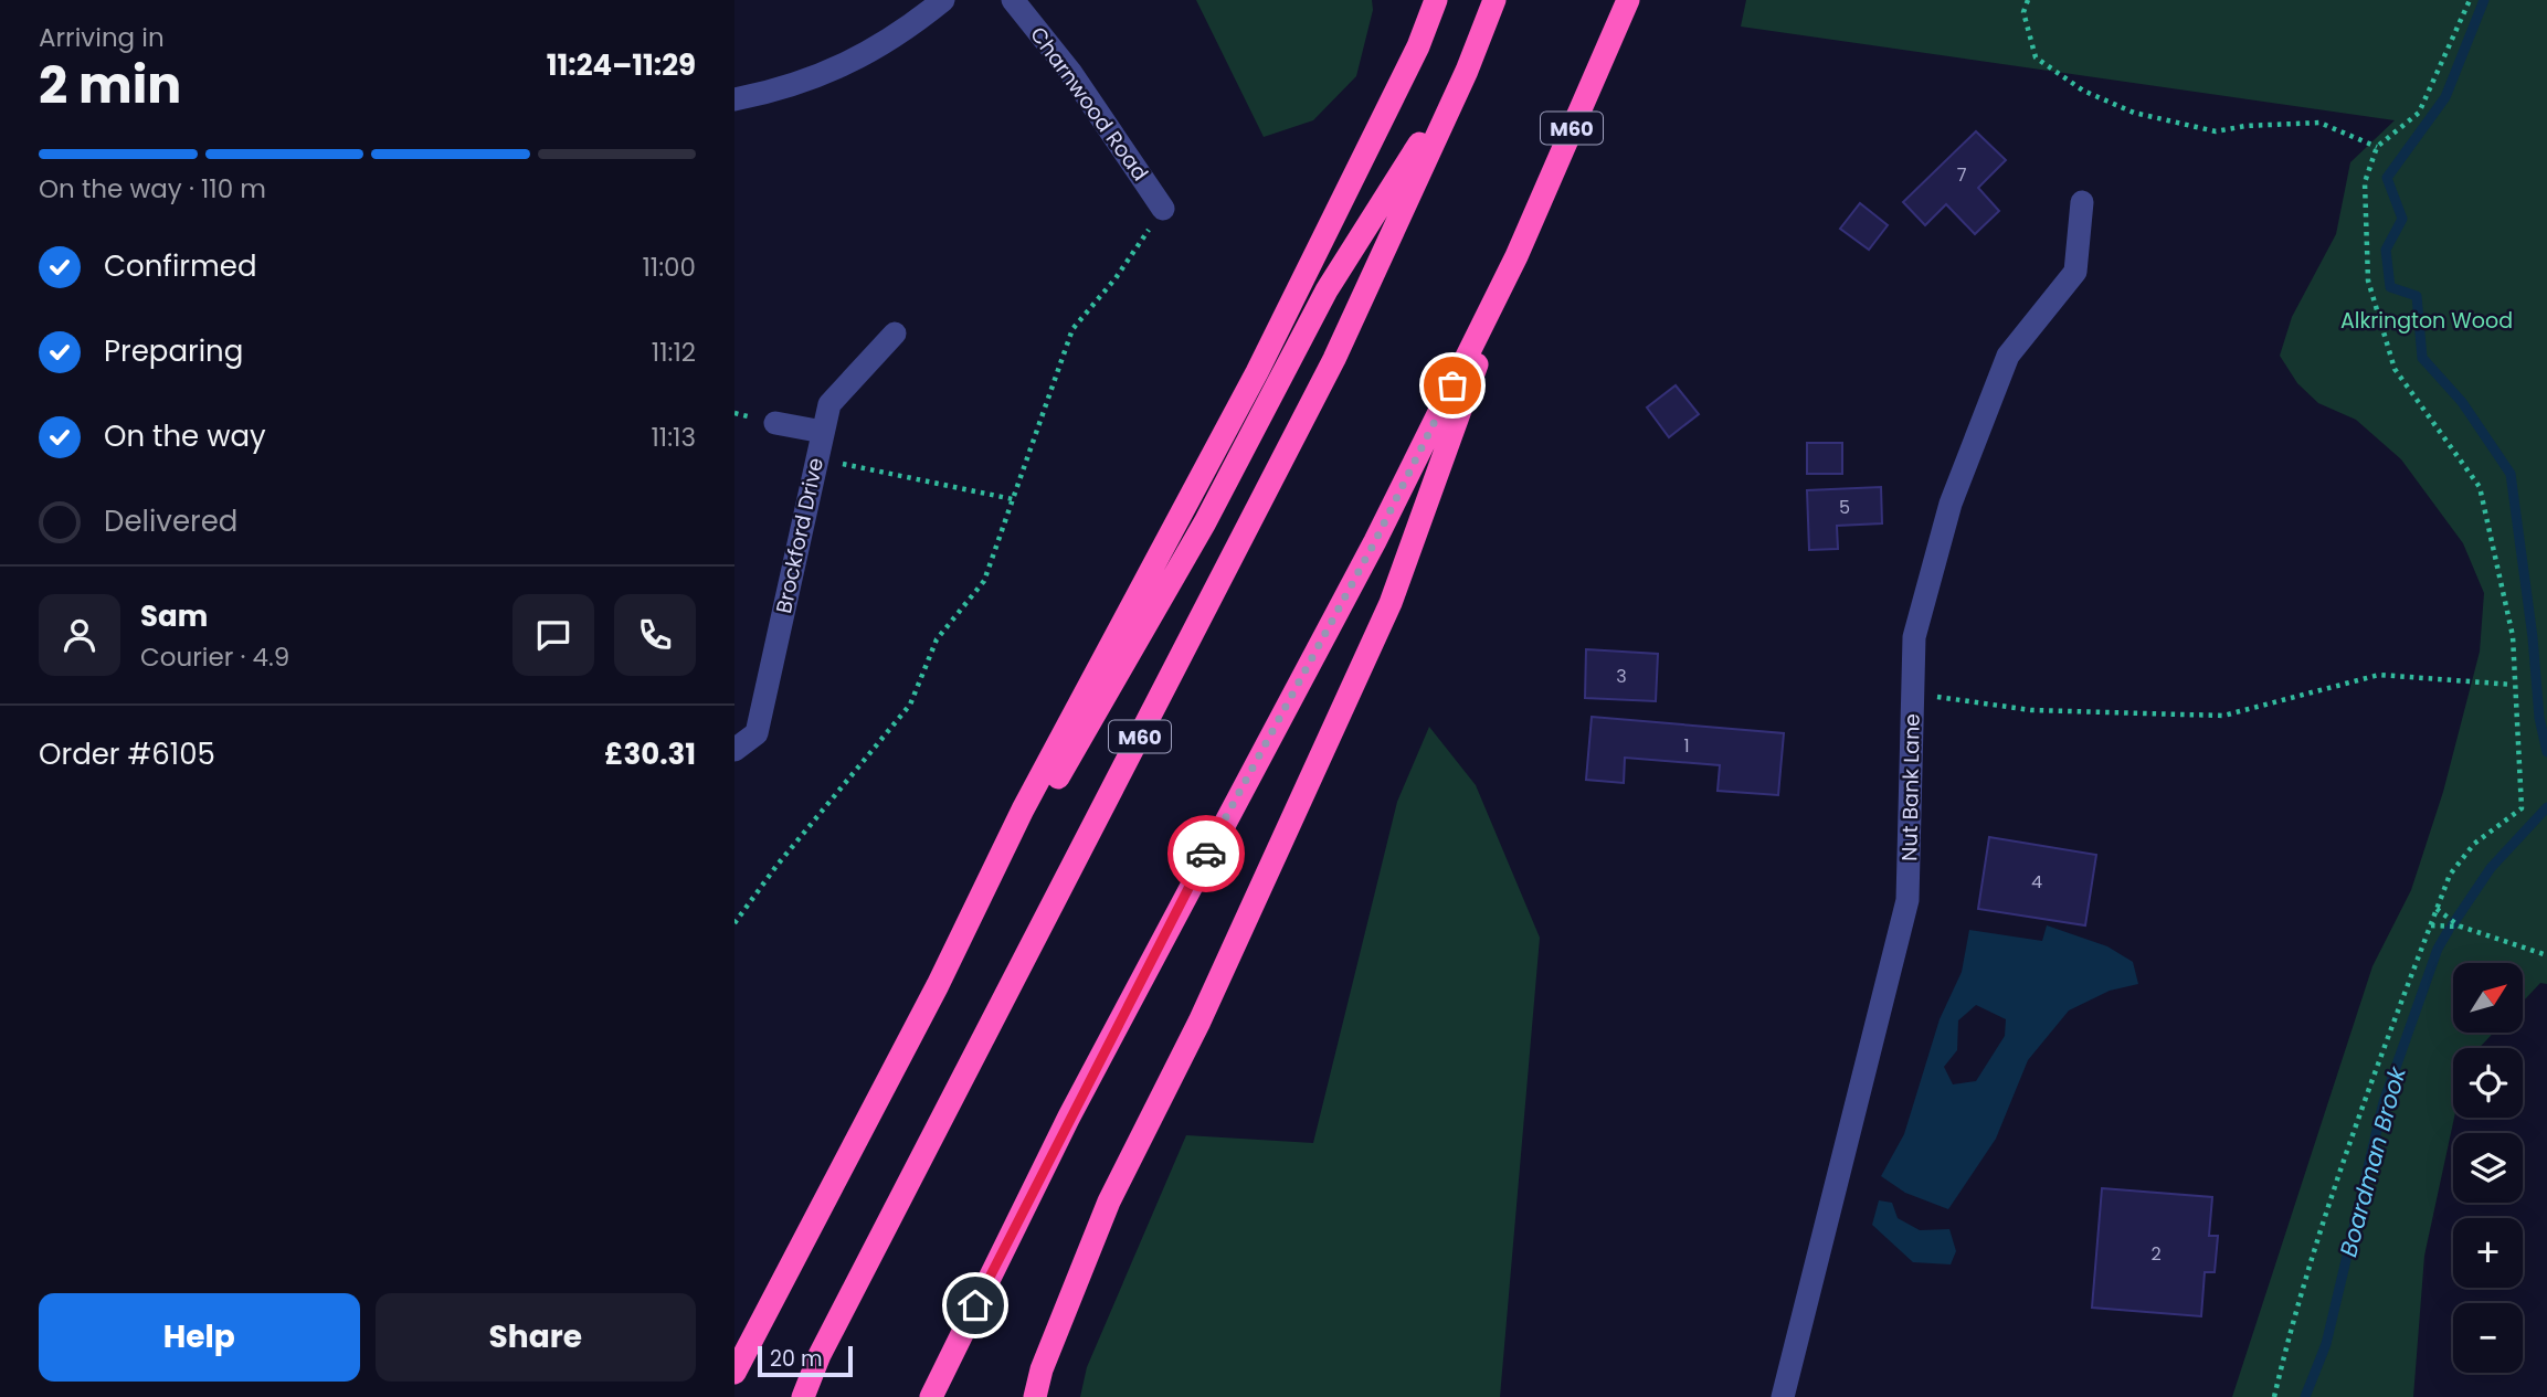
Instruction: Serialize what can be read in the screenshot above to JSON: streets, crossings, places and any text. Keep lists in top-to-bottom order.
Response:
{
  "streets": {
    "highway": ["M60"],
    "street": ["Charnwood Road", "Brockford Drive", "Nut Bank Lane"]
  },
  "water": ["Boardman Brook"],
  "parks": ["Alkrington Wood"],
  "house_numbers": [
    "7",
    "5",
    "3",
    "1",
    "4",
    "2"
  ],
  "scale_bar": "20 m",
  "north": "top right",
  "page": {
    "heading": ["2 min", "Arriving in", "11:24–11:29"],
    "panel": [
      "Sam",
      "Courier · 4.9",
      "Order #6105",
      "£30.31"
    ],
    "bar": "On the way · 110 m",
    "list": [
      ["Confirmed", "11:00"],
      ["Preparing", "11:12"],
      ["On the way", "11:13"],
      "Delivered"
    ],
    "map_buttons": ["+", "−"],
    "buttons": ["Help", "Share"],
    "scale": "20 m"
  }
}
